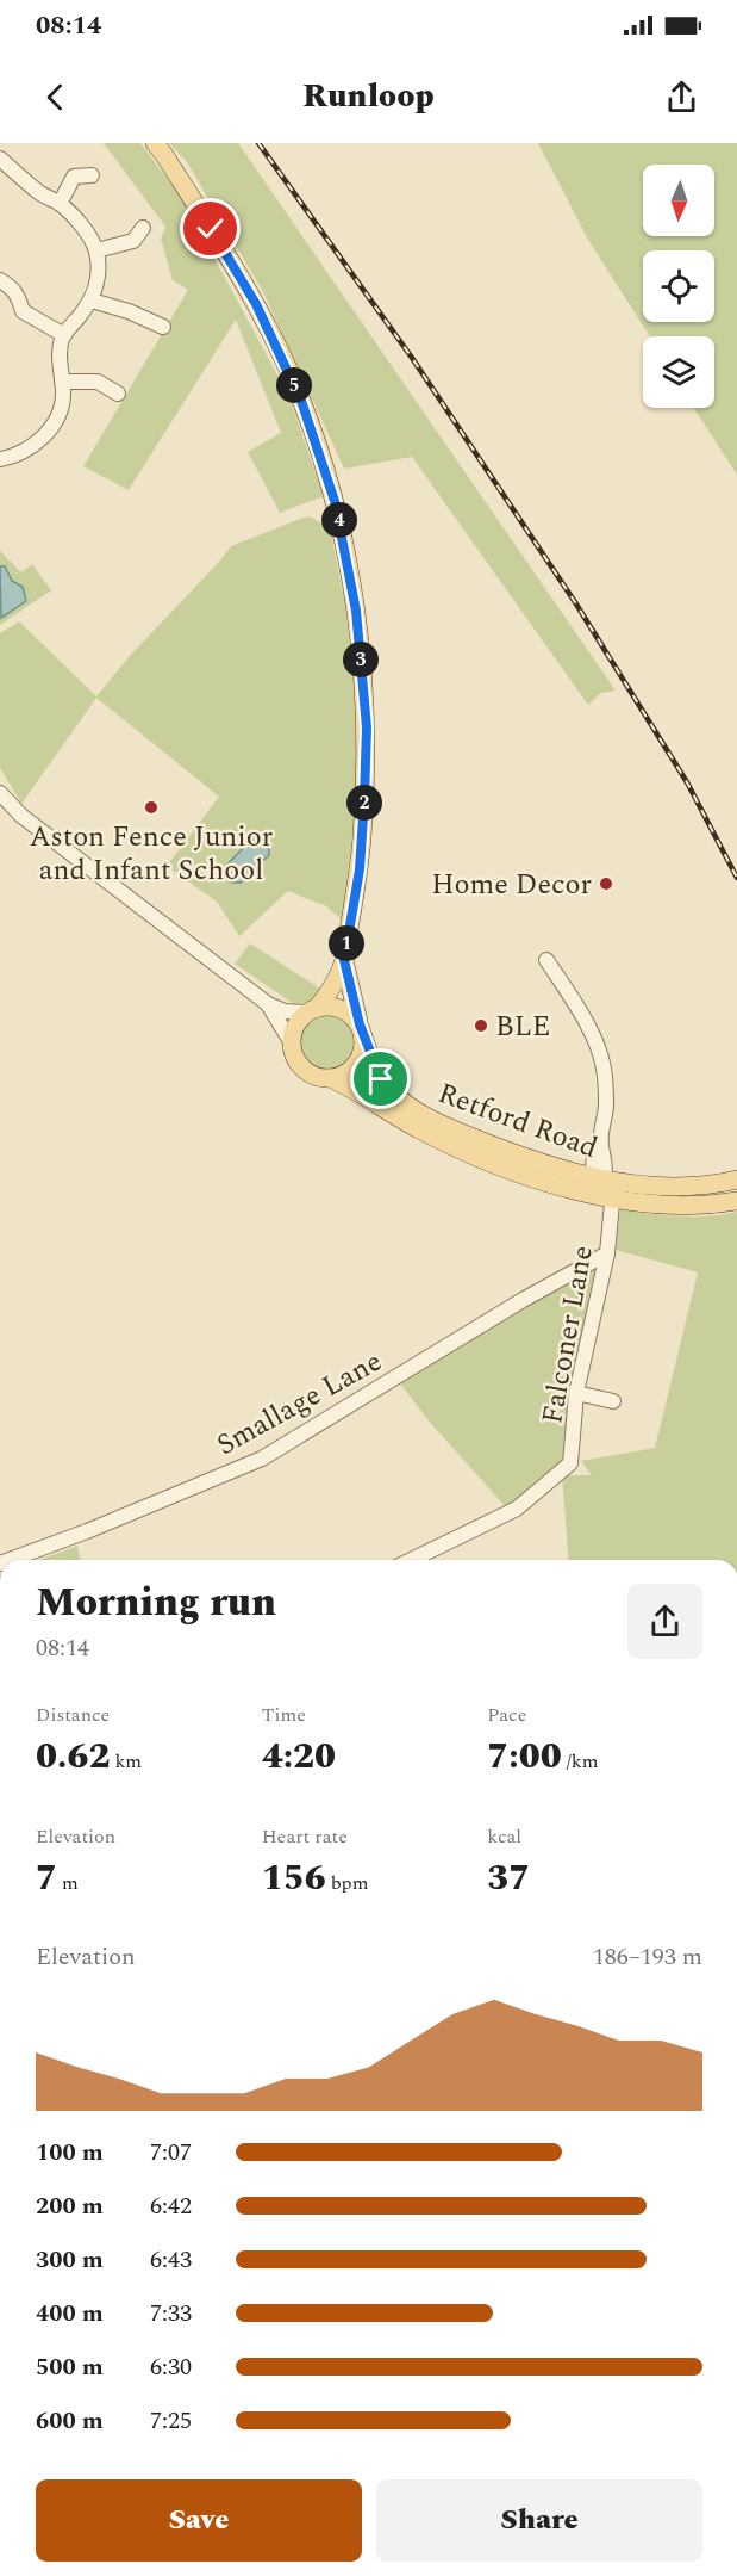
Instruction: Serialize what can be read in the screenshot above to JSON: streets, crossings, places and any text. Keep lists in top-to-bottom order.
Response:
{
  "streets": {
    "main road": ["Retford Road"],
    "street": ["Falconer Lane", "Smallage Lane"]
  },
  "crossings": [
    ["Retford Road", "Falconer Lane"],
    ["Falconer Lane", "Smallage Lane"]
  ],
  "places": ["Aston Fence Junior and Infant School", "Home Decor", "BLE"],
  "north": "bottom",
  "page": {
    "status": "08:14",
    "header": "Runloop",
    "pins": [
      "5",
      "4",
      "3",
      "2",
      "1"
    ],
    "heading": ["Morning run", "08:14"],
    "stats": [
      ["Distance", "0.62 km"],
      ["Time", "4:20"],
      ["Pace", "7:00 /km"],
      ["Elevation", "7 m"],
      ["Heart rate", "156 bpm"],
      ["kcal", "37"]
    ],
    "chart": ["Elevation", "186–193 m"],
    "list": [
      {
        "name": "100 m",
        "note": "7:07"
      },
      {
        "name": "200 m",
        "note": "6:42"
      },
      {
        "name": "300 m",
        "note": "6:43"
      },
      {
        "name": "400 m",
        "note": "7:33"
      },
      {
        "name": "500 m",
        "note": "6:30"
      },
      {
        "name": "600 m",
        "note": "7:25"
      }
    ],
    "buttons": ["Save", "Share"]
  }
}
